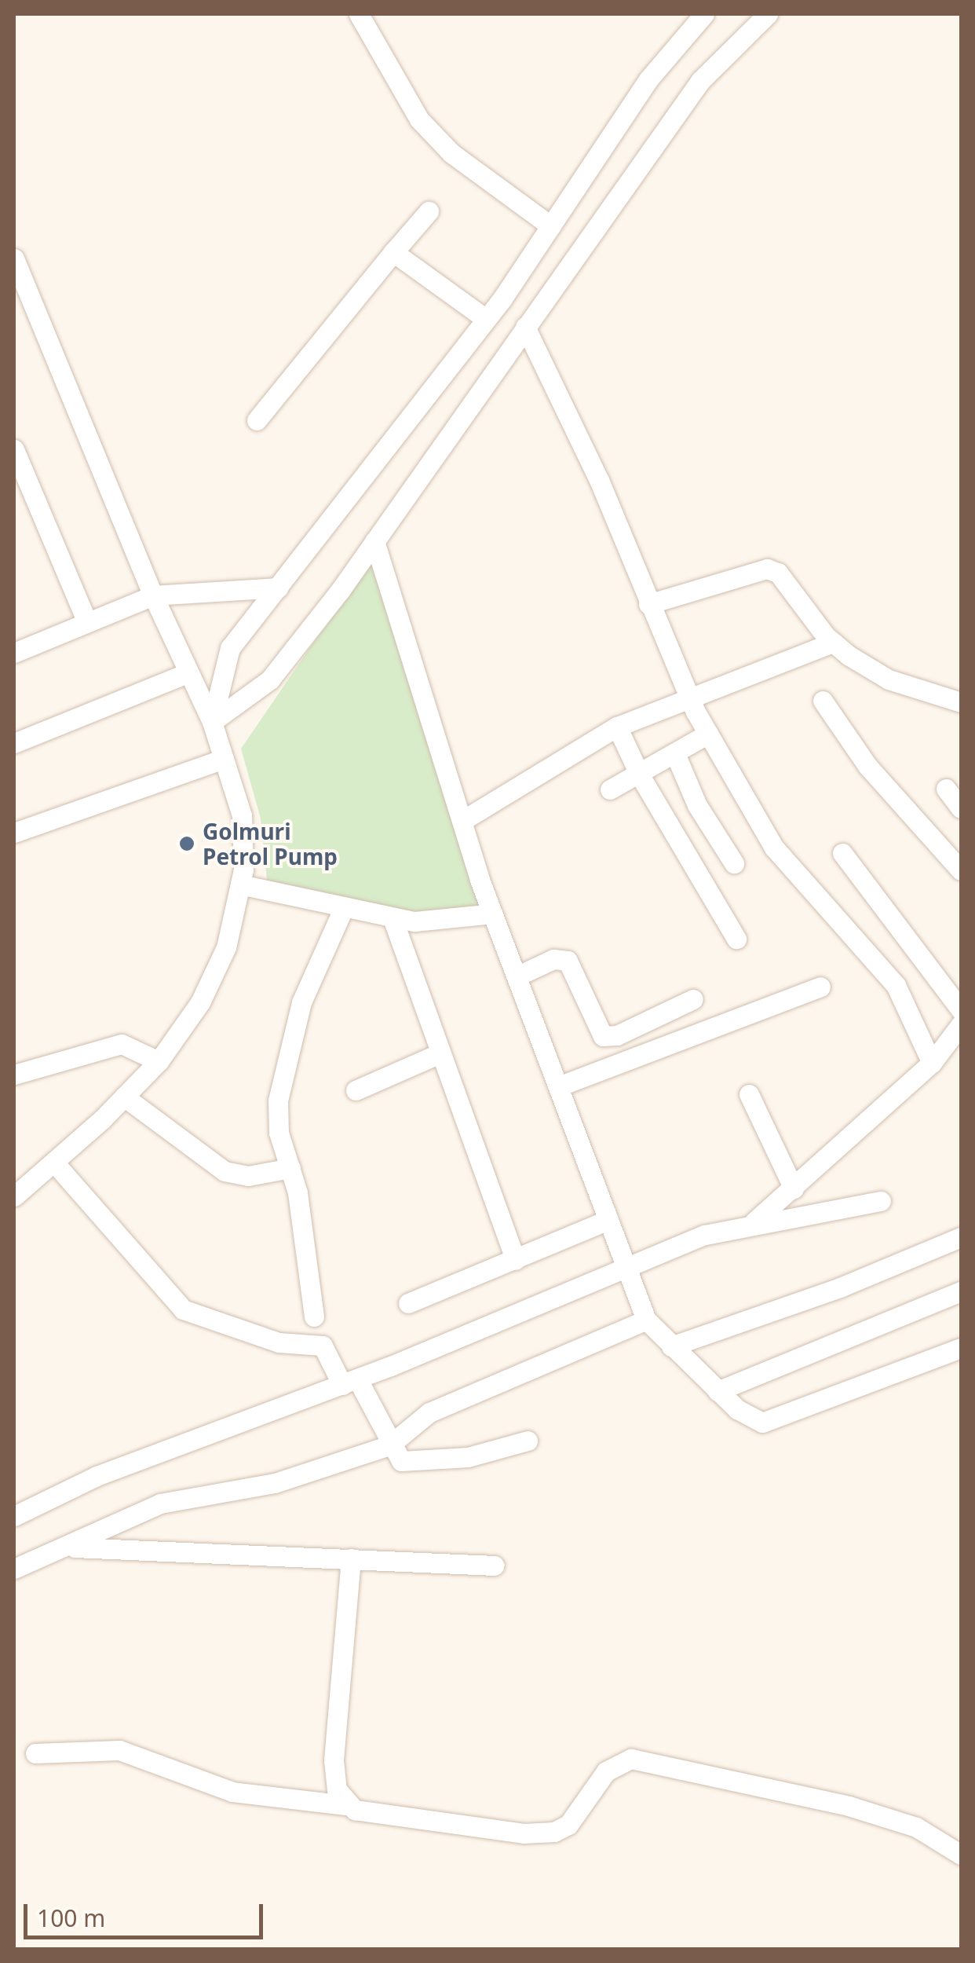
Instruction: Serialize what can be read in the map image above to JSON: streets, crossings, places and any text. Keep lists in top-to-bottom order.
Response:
{
  "places": ["Golmuri Petrol Pump"],
  "scale_bar": "100 m"
}
